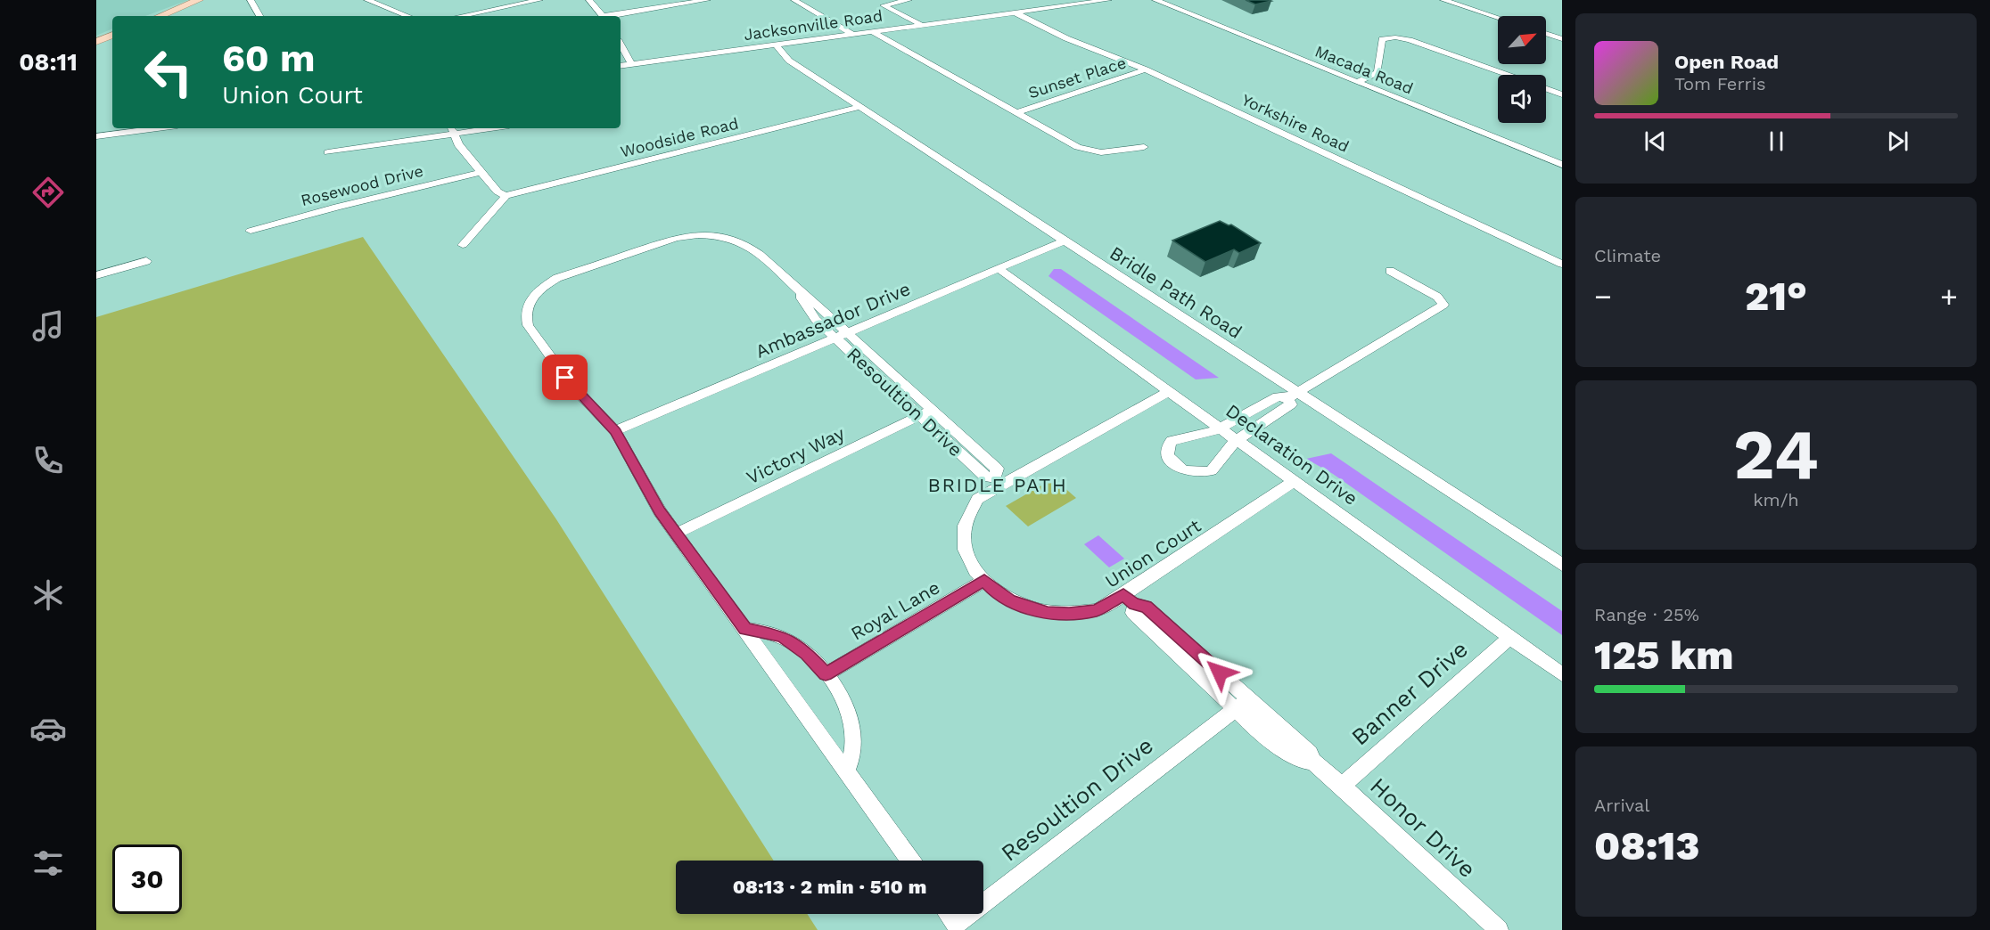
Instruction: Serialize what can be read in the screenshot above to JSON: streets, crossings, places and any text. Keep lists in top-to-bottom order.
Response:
{
  "streets": {
    "street": [
      "Jacksonville Road",
      "Macada Road",
      "Sunset Place",
      "Yorkshire Road",
      "Woodside Road",
      "Rosewood Drive",
      "Bridle Path Road",
      "Ambassador Drive",
      "Resoultion Drive",
      "Declaration Drive",
      "Victory Way",
      "Union Court",
      "Royal Lane",
      "Banner Drive",
      "Honor Drive"
    ]
  },
  "crossings": [
    ["Jacksonville Road", "Yorkshire Road"],
    ["Jacksonville Road", "Bridle Path Road"],
    ["Sunset Place", "Yorkshire Road"],
    ["Woodside Road", "Bridle Path Road"],
    ["Bridle Path Road", "Ambassador Drive"],
    ["Ambassador Drive", "Resoultion Drive"],
    ["Ambassador Drive", "Declaration Drive"],
    ["Resoultion Drive", "Victory Way"],
    ["Resoultion Drive", "Union Court"],
    ["Resoultion Drive", "Honor Drive"],
    ["Declaration Drive", "Union Court"],
    ["Declaration Drive", "Banner Drive"],
    ["Union Court", "Royal Lane"],
    ["Union Court", "Honor Drive"],
    ["Banner Drive", "Honor Drive"]
  ],
  "districts": ["BRIDLE PATH"],
  "north": "top right",
  "page": {
    "tabs": "08:11",
    "turn": ["60 m", "Union Court"],
    "song": ["Open Road", "Tom Ferris"],
    "tile": [
      "Climate",
      ["24", "km/h"],
      ["Range · 25%", "125 km"],
      ["Arrival", "08:13"]
    ],
    "heat": ["−", "21°", "+"],
    "limit": "30",
    "trip": "08:13 · 2 min · 510 m"
  }
}
